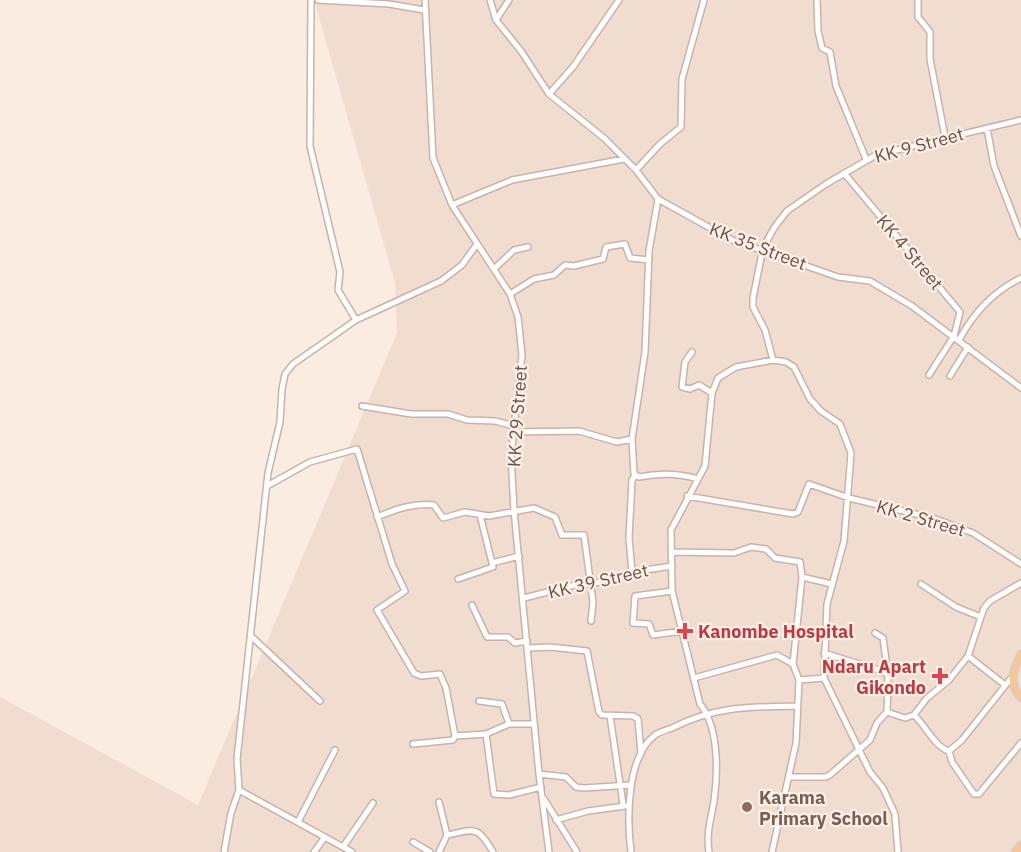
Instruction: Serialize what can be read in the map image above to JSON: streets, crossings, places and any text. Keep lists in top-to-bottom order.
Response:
{
  "streets": {
    "street": [
      "KK 9 Street",
      "KK 35 Street",
      "KK 4 Street",
      "KK 29 Street",
      "KK 2 Street",
      "KK 39 Street"
    ]
  },
  "crossings": [
    ["KK 9 Street", "KK 35 Street"],
    ["KK 9 Street", "KK 4 Street"],
    ["KK 35 Street", "KK 4 Street"],
    ["KK 29 Street", "KK 39 Street"]
  ],
  "places": {
    "health": ["Kanombe Hospital", "Ndaru Apart Gikondo"],
    "other": ["Karama Primary School"]
  }
}
